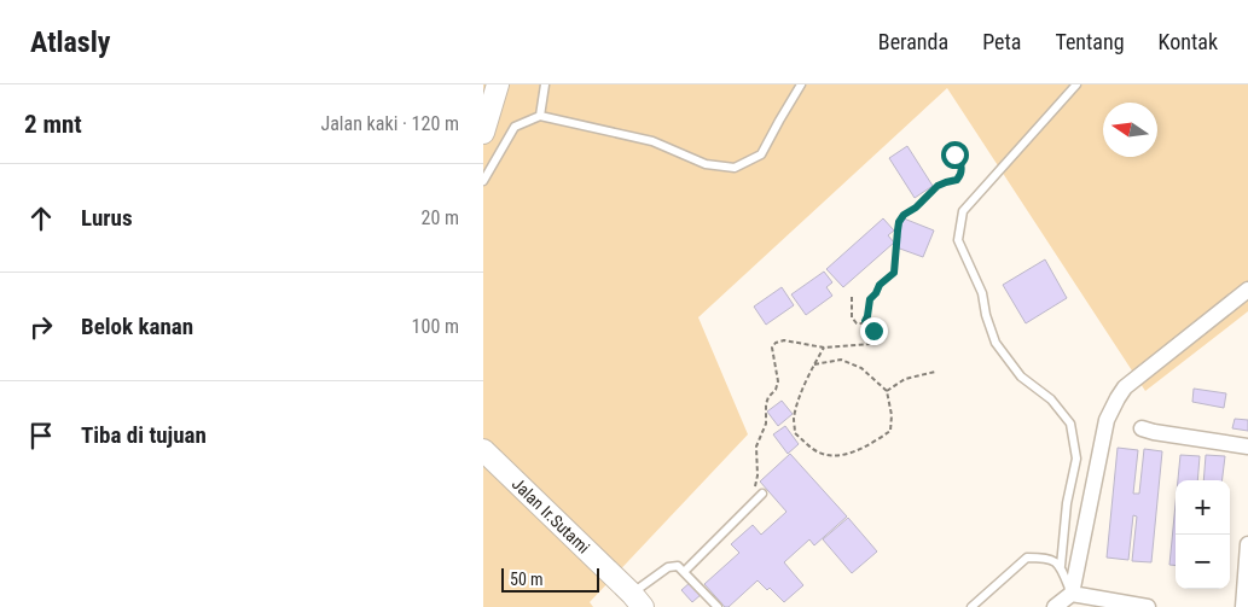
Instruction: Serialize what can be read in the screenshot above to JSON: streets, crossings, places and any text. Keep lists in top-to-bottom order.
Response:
{
  "streets": {
    "street": ["Jalan Ir.Sutami"]
  },
  "scale_bar": "50 m",
  "north": "left",
  "page": {
    "header": "Atlasly",
    "nav": [
      "Beranda",
      "Peta",
      "Tentang",
      "Kontak"
    ],
    "heading": ["2 mnt", "Jalan kaki · 120 m"],
    "list": [
      ["Lurus", "20 m"],
      ["Belok kanan", "100 m"],
      "Tiba di tujuan"
    ],
    "map_buttons": ["+", "−"],
    "scale": "50 m"
  }
}
